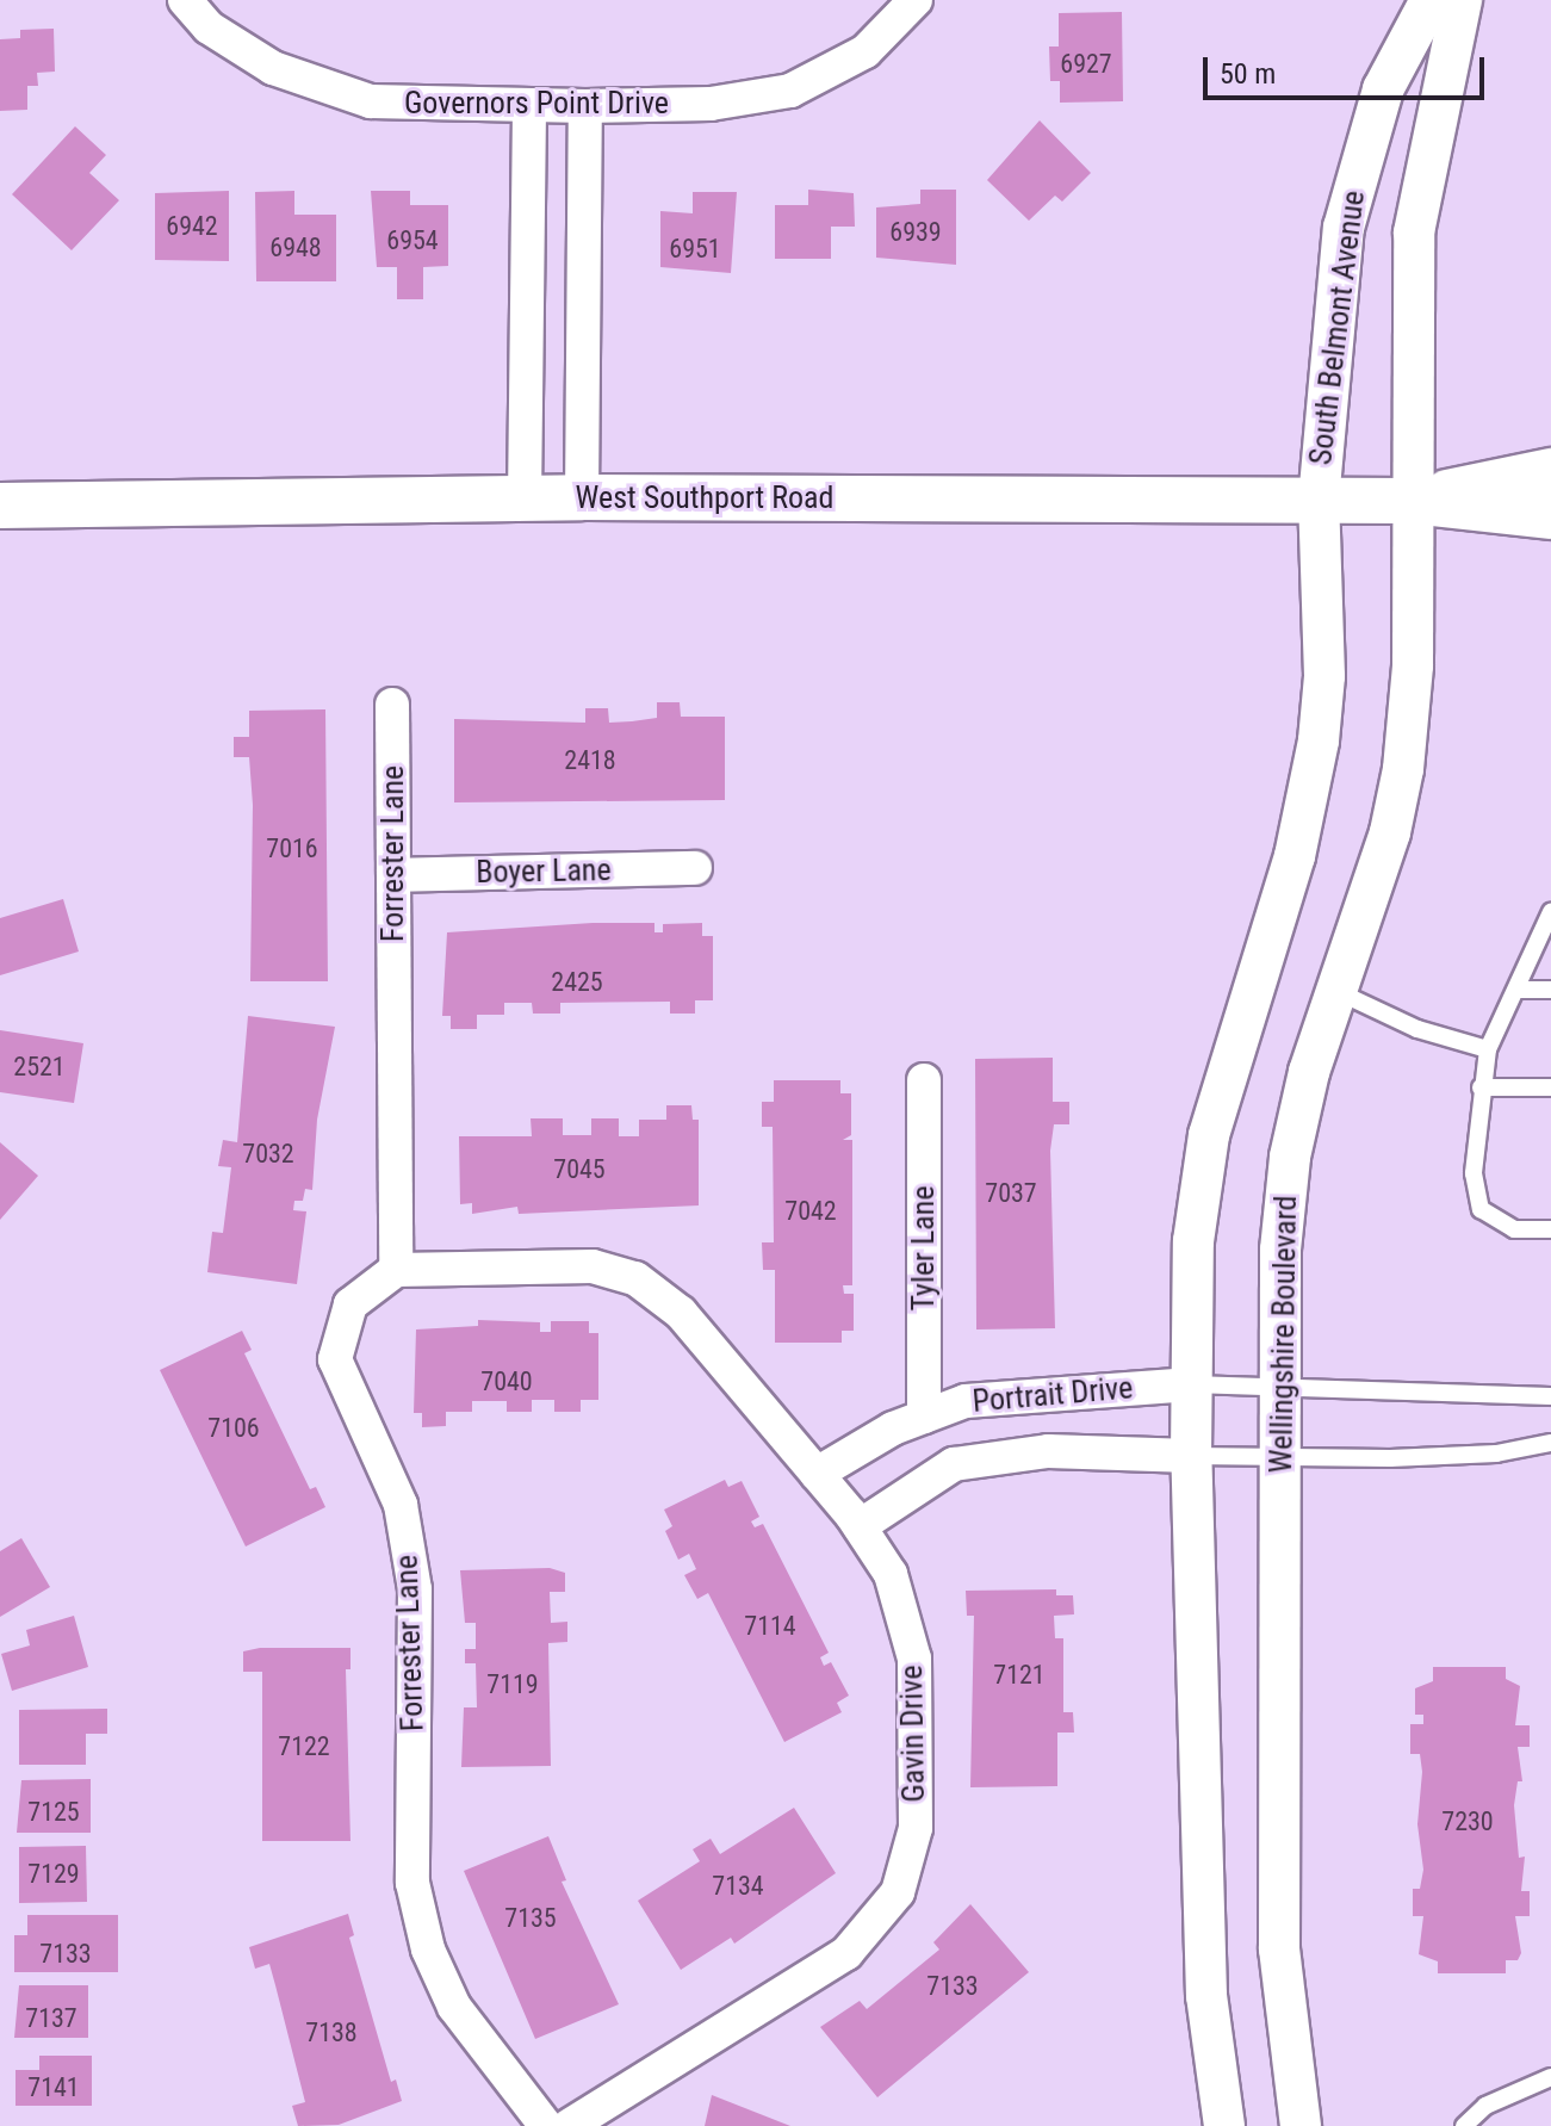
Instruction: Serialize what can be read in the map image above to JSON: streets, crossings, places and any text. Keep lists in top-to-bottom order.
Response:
{
  "streets": {
    "main road": ["West Southport Road"],
    "street": [
      "Governors Point Drive",
      "South Belmont Avenue",
      "Forrester Lane",
      "Boyer Lane",
      "Tyler Lane",
      "Wellingshire Boulevard",
      "Portrait Drive",
      "Gavin Drive"
    ]
  },
  "crossings": [
    ["South Belmont Avenue", "West Southport Road"],
    ["South Belmont Avenue", "Wellingshire Boulevard"],
    ["West Southport Road", "Wellingshire Boulevard"],
    ["Forrester Lane", "Boyer Lane"],
    ["Forrester Lane", "Gavin Drive"],
    ["Tyler Lane", "Portrait Drive"],
    ["Portrait Drive", "Gavin Drive"]
  ],
  "house_numbers": [
    "6927",
    "6942",
    "6939",
    "6954",
    "6948",
    "6951",
    "2418",
    "7016",
    "2425",
    "2521",
    "7032",
    "7045",
    "7037",
    "7042",
    "7040",
    "7106",
    "7114",
    "7121",
    "7119",
    "7122",
    "7125",
    "7230",
    "7129",
    "7134",
    "7135",
    "7133",
    "7133",
    "7137",
    "7138",
    "7141"
  ],
  "scale_bar": "50 m"
}
